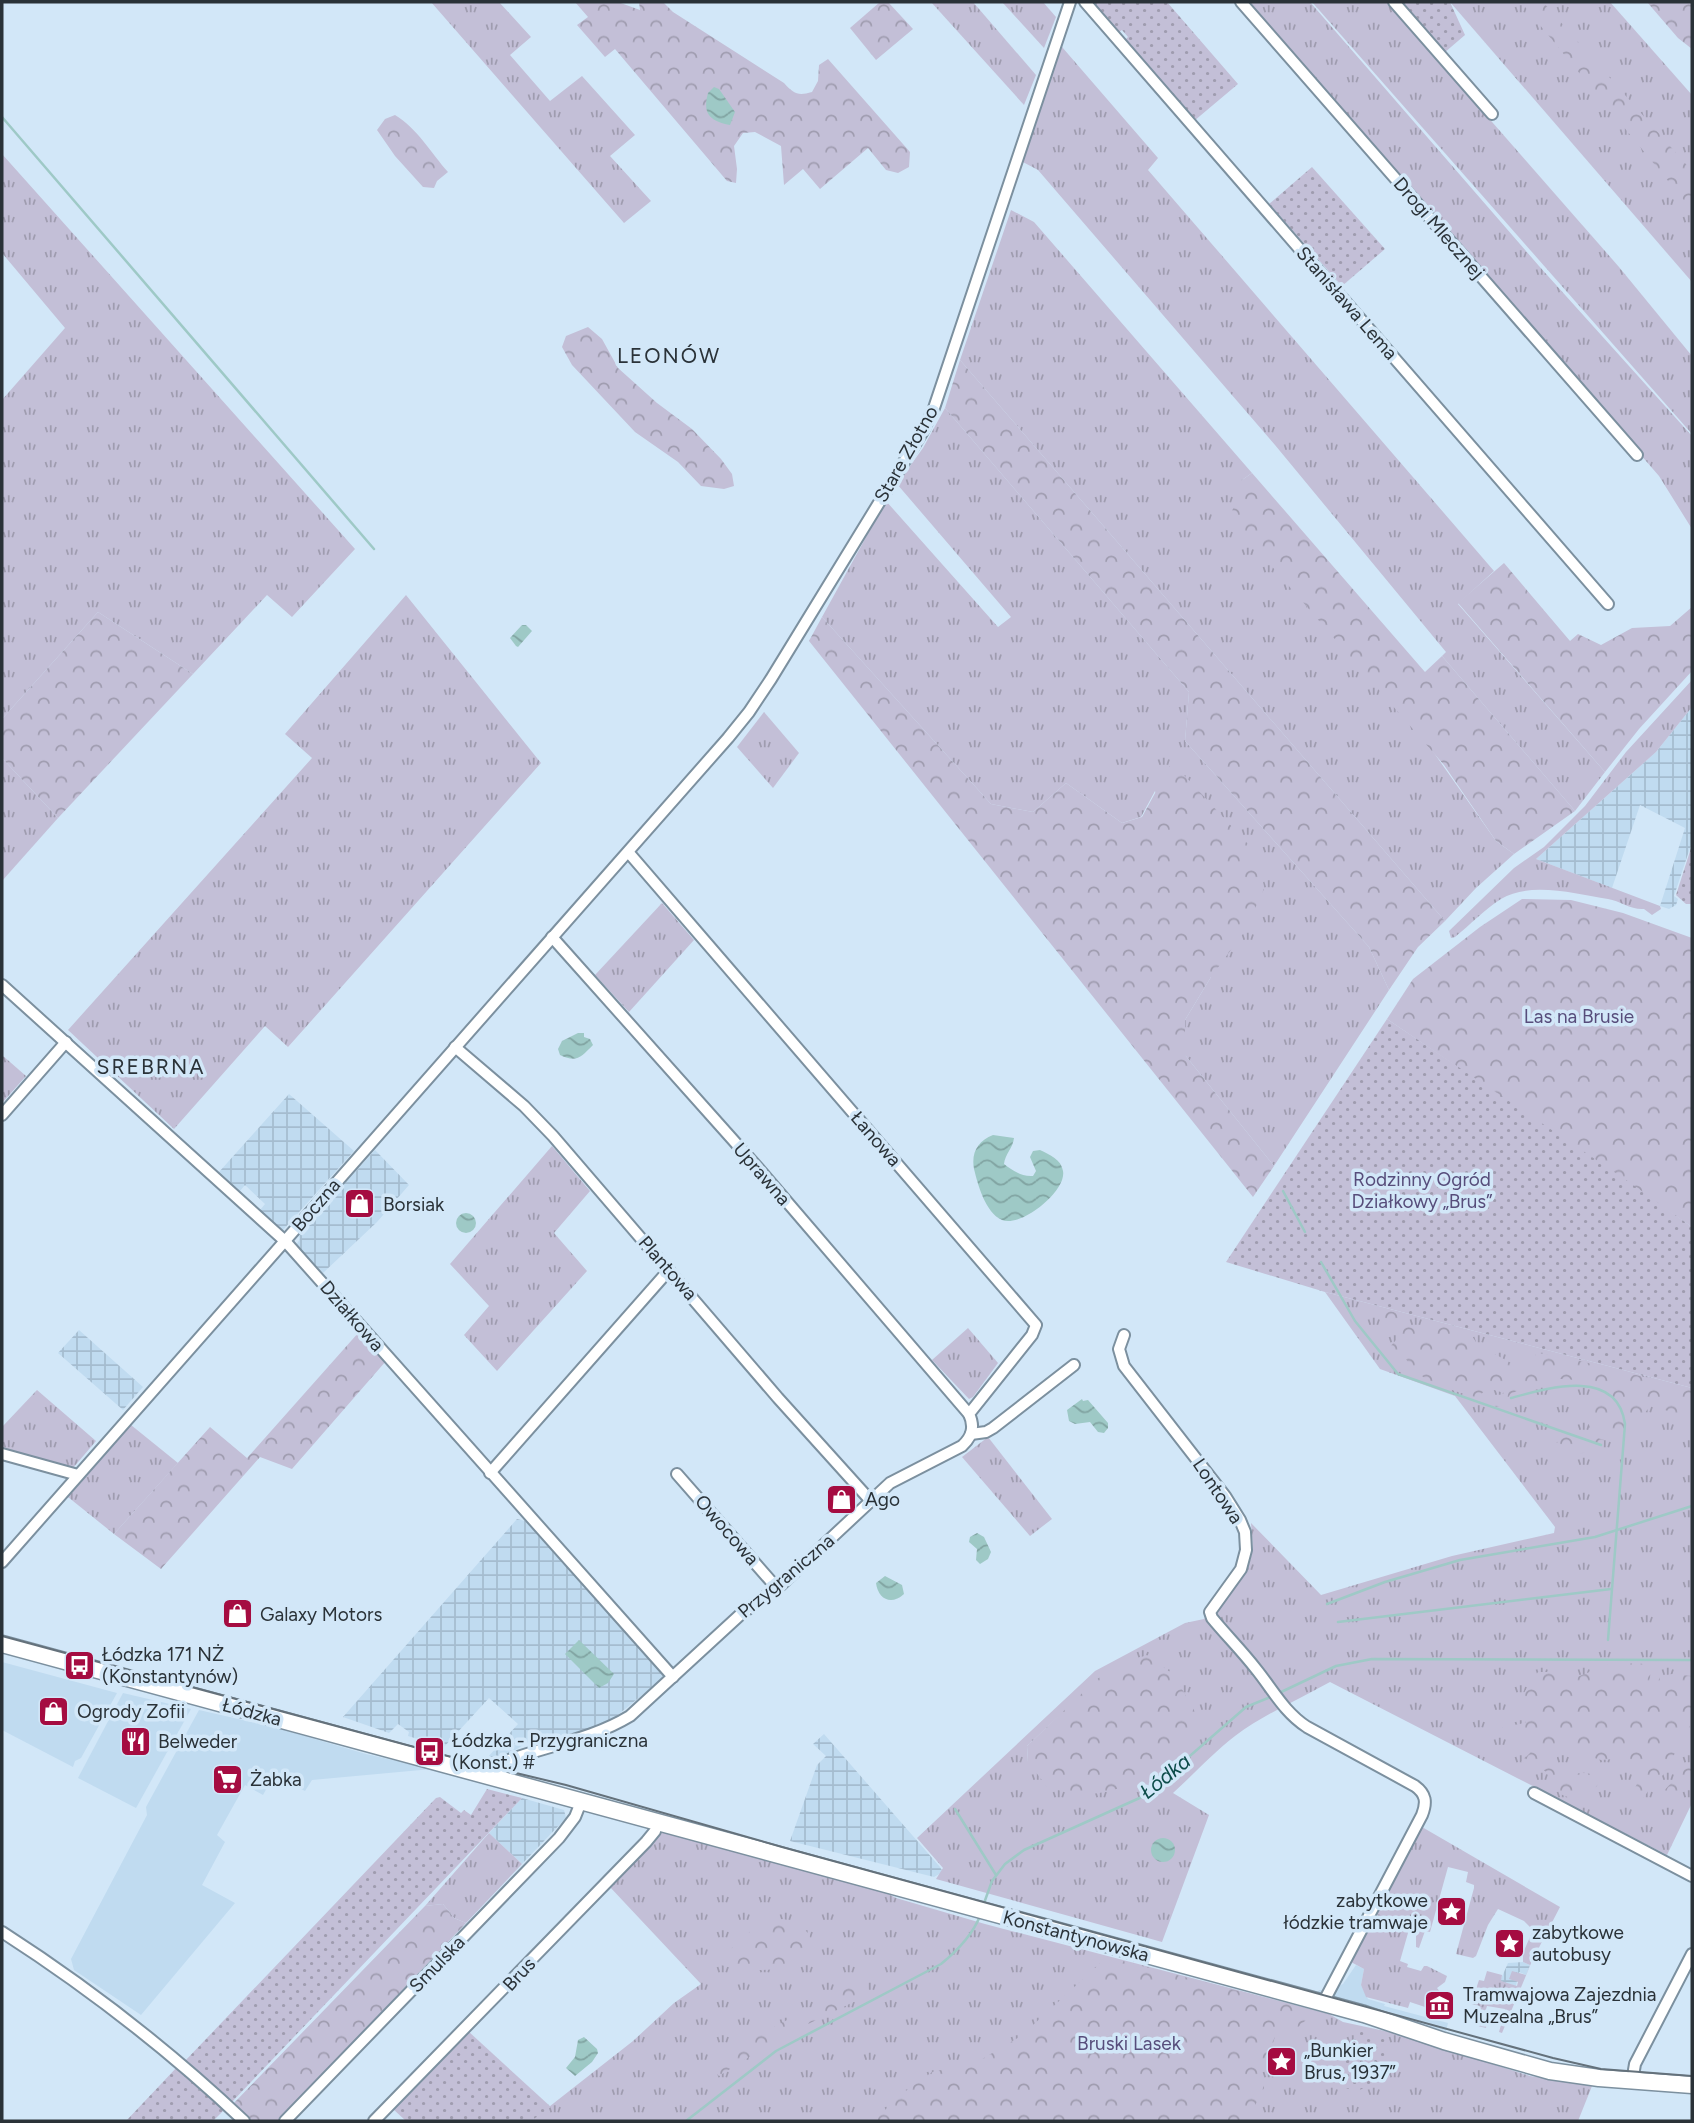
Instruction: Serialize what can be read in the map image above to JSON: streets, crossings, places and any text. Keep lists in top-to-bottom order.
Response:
{
  "streets": {
    "main road": ["Łódzka", "Konstantynowska"],
    "street": [
      "Drogi Mlecznej",
      "Stanisława Lema",
      "Stare Złotno",
      "Łanowa",
      "Uprawna",
      "Boczna",
      "Plantowa",
      "Działkowa",
      "Lontowa",
      "Owocowa",
      "Przygraniczna",
      "Smulska",
      "Brus"
    ]
  },
  "crossings": [
    ["Stare Złotno", "Łanowa"],
    ["Stare Złotno", "Boczna"],
    ["Łanowa", "Uprawna"],
    ["Łanowa", "Boczna"],
    ["Uprawna", "Boczna"],
    ["Boczna", "Plantowa"],
    ["Boczna", "Działkowa"],
    ["Plantowa", "Przygraniczna"],
    ["Działkowa", "Przygraniczna"],
    ["Lontowa", "Konstantynowska"],
    ["Owocowa", "Przygraniczna"],
    ["Przygraniczna", "Konstantynowska"],
    ["Łódzka", "Konstantynowska"],
    ["Konstantynowska", "Smulska"],
    ["Konstantynowska", "Brus"]
  ],
  "districts": ["LEONÓW", "SREBRNA"],
  "water": ["Łódka"],
  "parks": ["Las na Brusie", "Rodzinny Ogród Działkowy „Brus”", "Bruski Lasek"],
  "places": {
    "shop": [
      "Borsiak",
      "Ago",
      "Galaxy Motors",
      "Ogrody Zofii"
    ],
    "bus stop": ["Łódzka 171 NŻ (Konstantynów)", "Łódzka - Przygraniczna (Konst.) #"],
    "restaurant": ["Belweder"],
    "supermarket": ["Żabka"],
    "place": ["zabytkowe łódzkie tramwaje", "zabytkowe autobusy", "„Bunkier Brus, 1937”"],
    "museum": ["Tramwajowa Zajezdnia Muzealna „Brus”"]
  }
}
